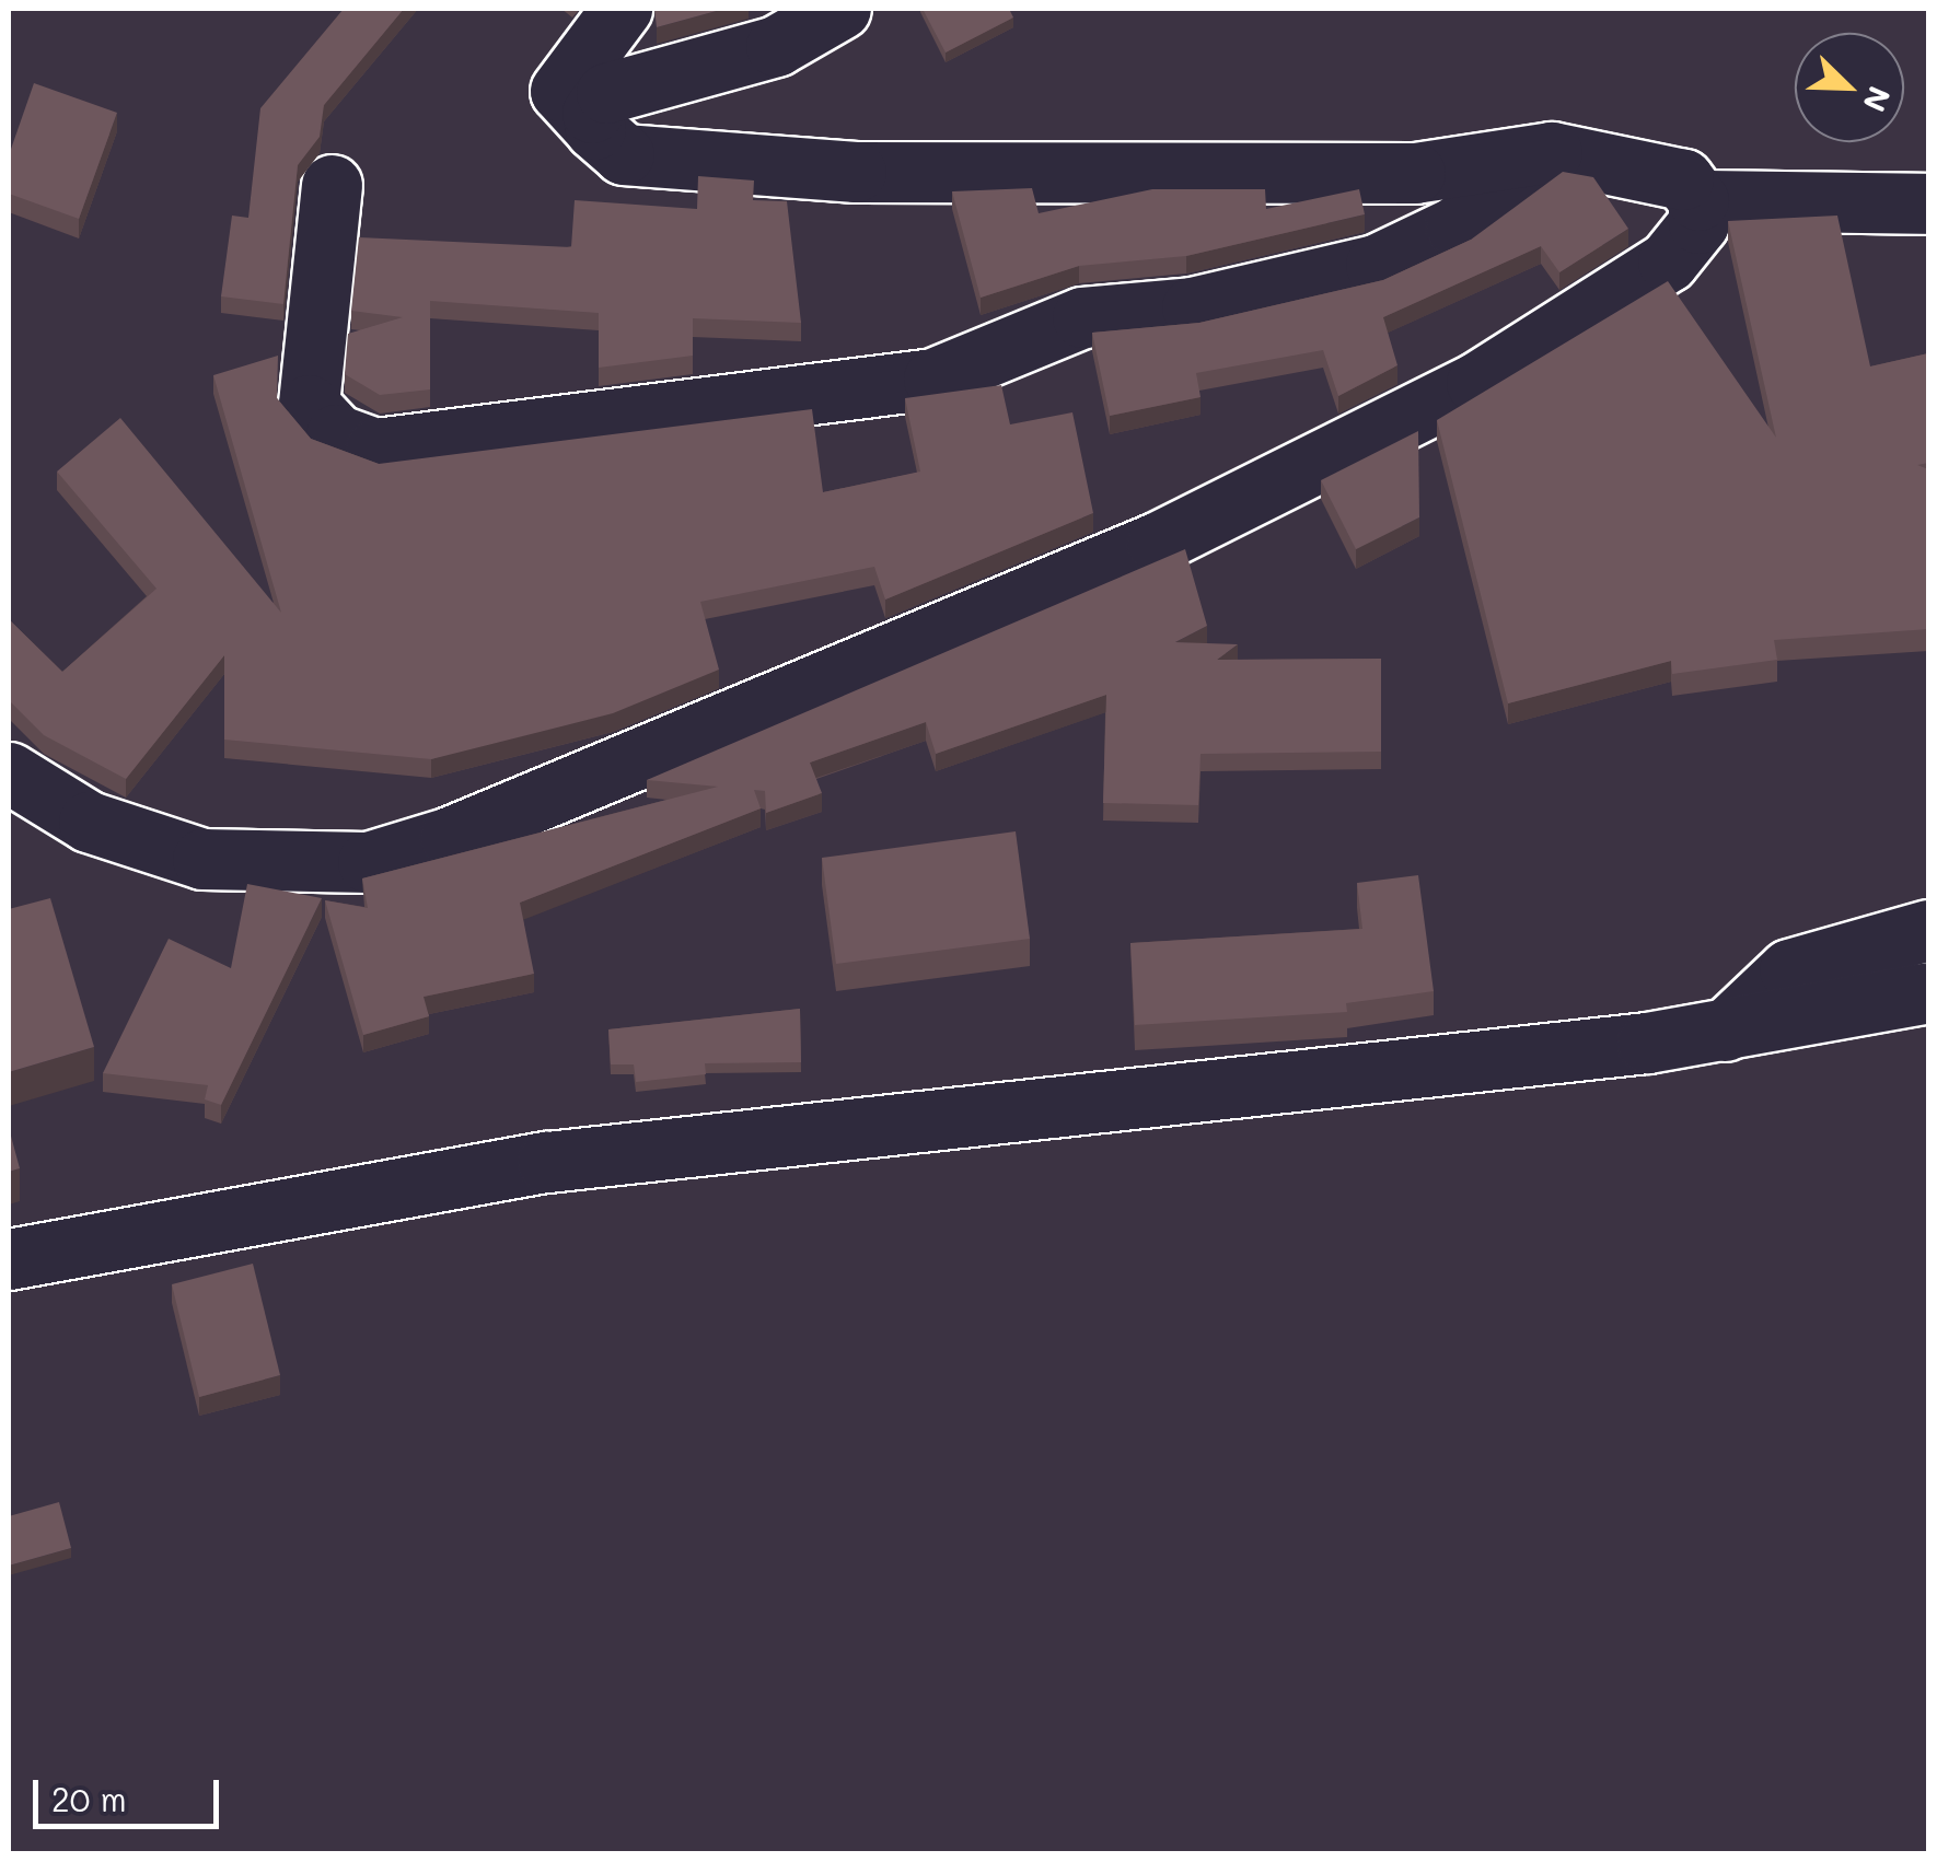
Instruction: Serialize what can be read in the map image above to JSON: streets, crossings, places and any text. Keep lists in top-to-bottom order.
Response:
{
  "scale_bar": "20 m",
  "north": "bottom right"
}
